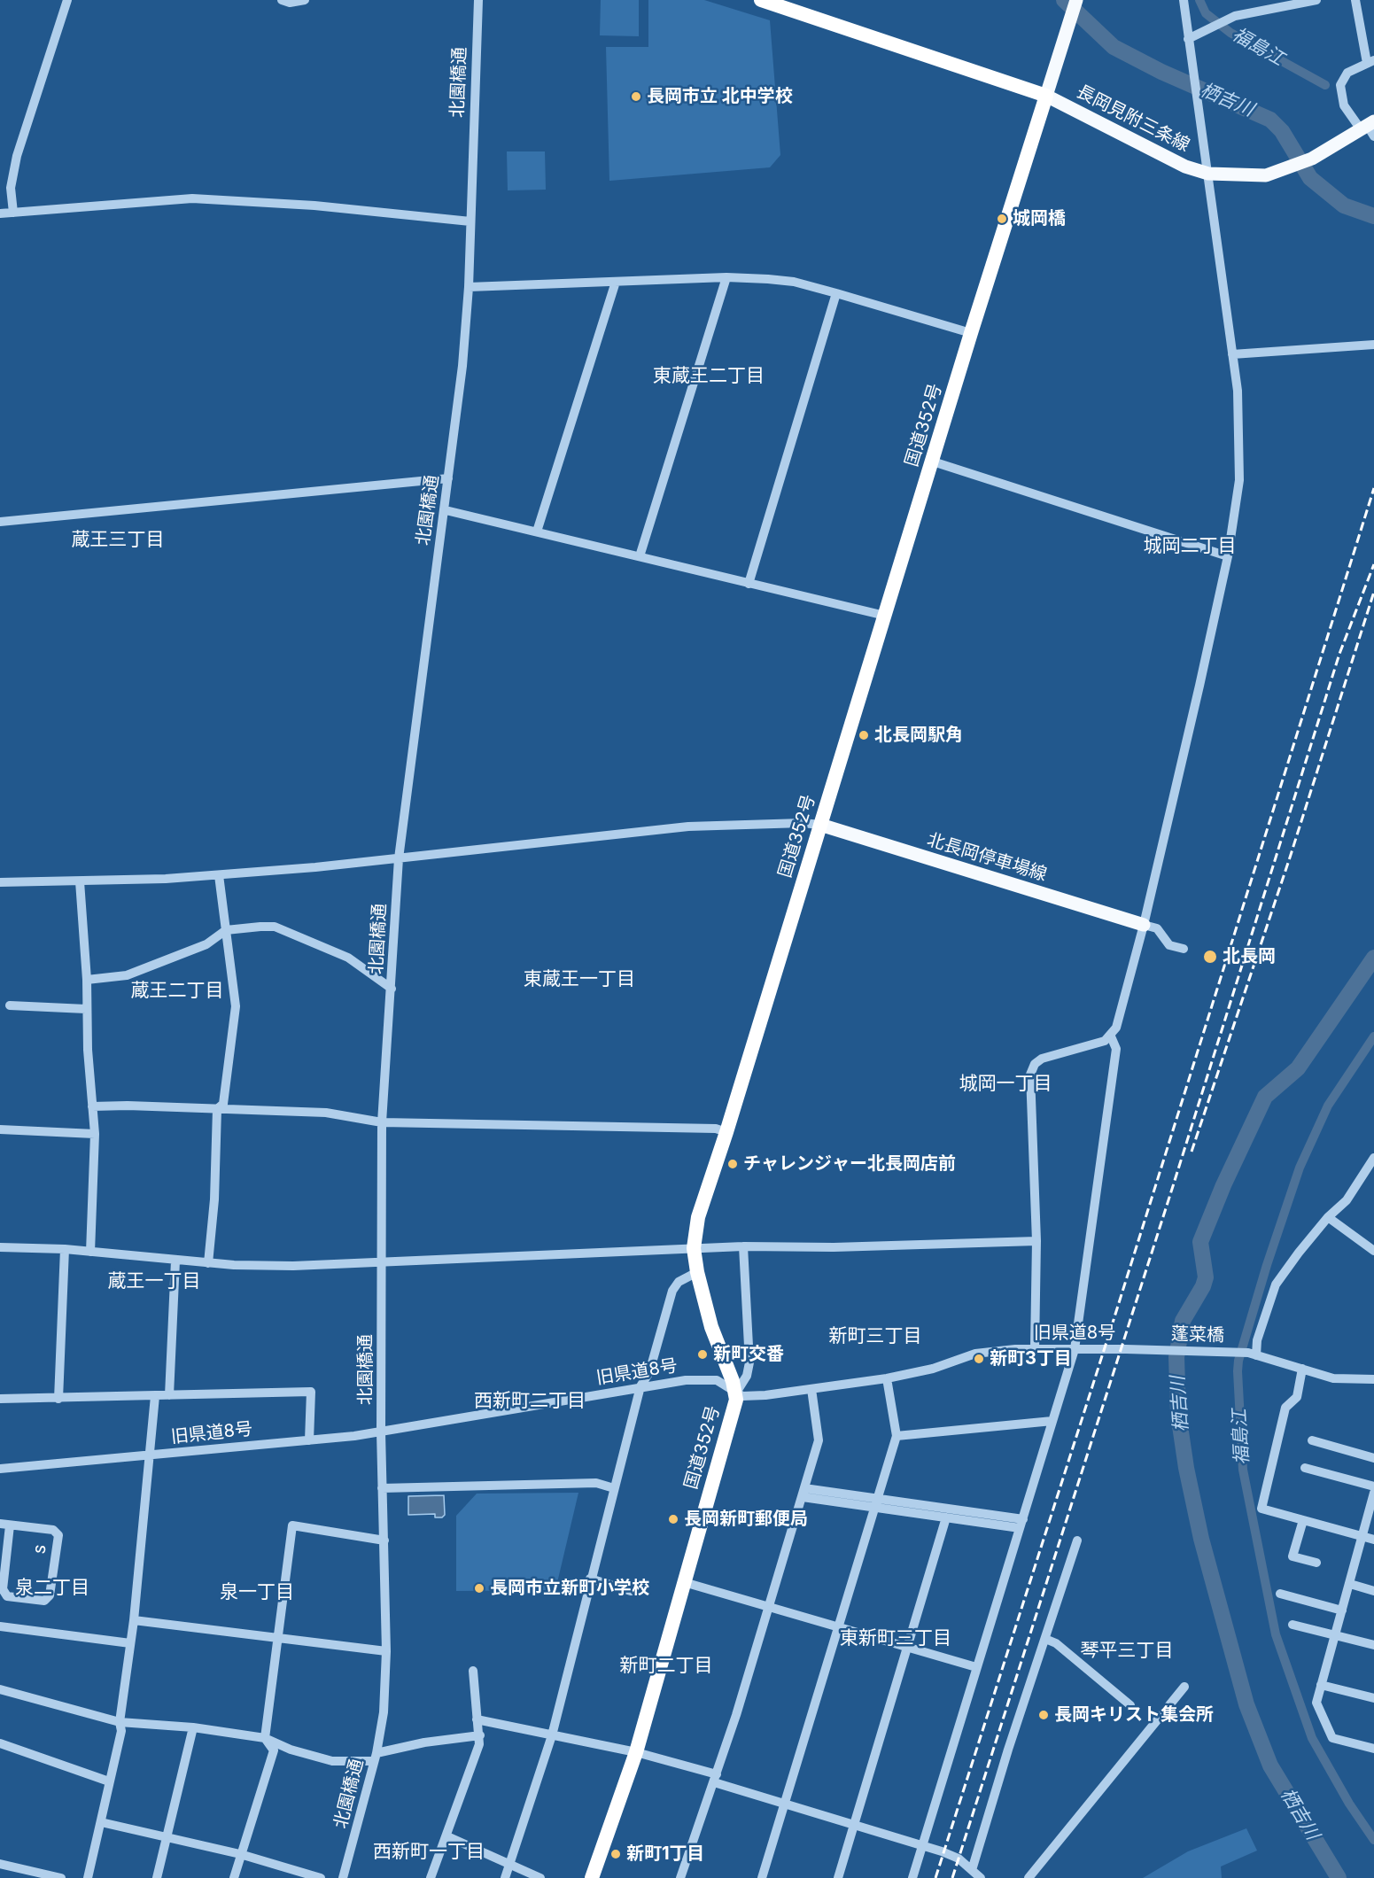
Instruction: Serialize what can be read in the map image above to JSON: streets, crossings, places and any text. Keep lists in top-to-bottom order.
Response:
{
  "streets": {
    "highway": ["国道352号"],
    "main road": ["長岡見附三条線", "北長岡停車場線"],
    "street": [
      "北園橋通",
      "旧県道8号",
      "蓬菜橋",
      "s"
    ]
  },
  "crossings": [
    ["北園橋通", "旧県道8号"],
    ["長岡見附三条線", "国道352号"],
    ["国道352号", "北長岡停車場線"],
    ["国道352号", "旧県道8号"],
    ["旧県道8号", "蓬菜橋"]
  ],
  "districts": [
    "東蔵王二丁目",
    "蔵王三丁目",
    "城岡二丁目",
    "東蔵王一丁目",
    "蔵王二丁目",
    "城岡一丁目",
    "蔵王一丁目",
    "新町三丁目",
    "西新町二丁目",
    "泉二丁目",
    "泉一丁目",
    "東新町三丁目",
    "琴平三丁目",
    "新町二丁目",
    "西新町一丁目"
  ],
  "water": ["福島江", "栖吉川"],
  "places": [
    "長岡市立 北中学校",
    "城岡橋",
    "北長岡駅角",
    "北長岡",
    "チャレンジャー北長岡店前",
    "新町交番",
    "新町3丁目",
    "長岡新町郵便局",
    "長岡市立新町小学校",
    "長岡キリスト集会所",
    "新町1丁目"
  ]
}
